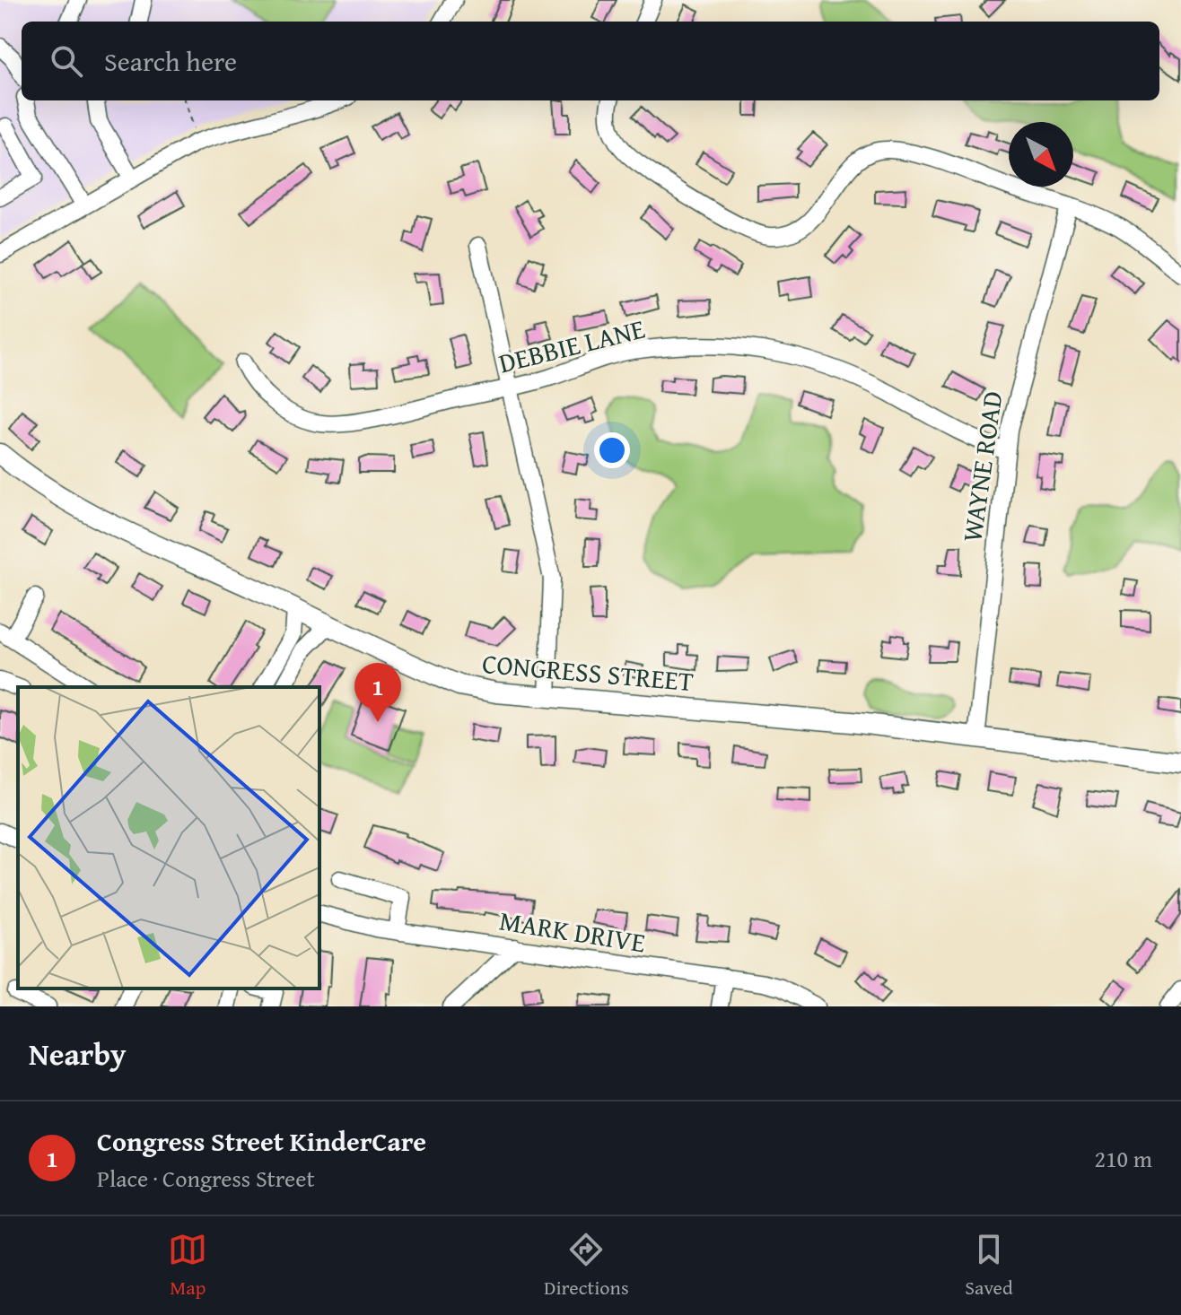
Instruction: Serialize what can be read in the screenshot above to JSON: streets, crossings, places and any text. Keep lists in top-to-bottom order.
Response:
{
  "streets": {
    "main road": ["CONGRESS STREET"],
    "street": ["DEBBIE LANE", "WAYNE ROAD", "MARK DRIVE"]
  },
  "crossings": [
    ["DEBBIE LANE", "WAYNE ROAD"],
    ["WAYNE ROAD", "CONGRESS STREET"]
  ],
  "north": "bottom right",
  "page": {
    "search": "Search here",
    "pins": "1",
    "heading": "Nearby",
    "list": [
      {
        "mark": "1",
        "name": "Congress Street KinderCare",
        "note": "Place · Congress Street",
        "value": "210 m"
      }
    ],
    "nav": ["Map", "Directions", "Saved"]
  }
}
